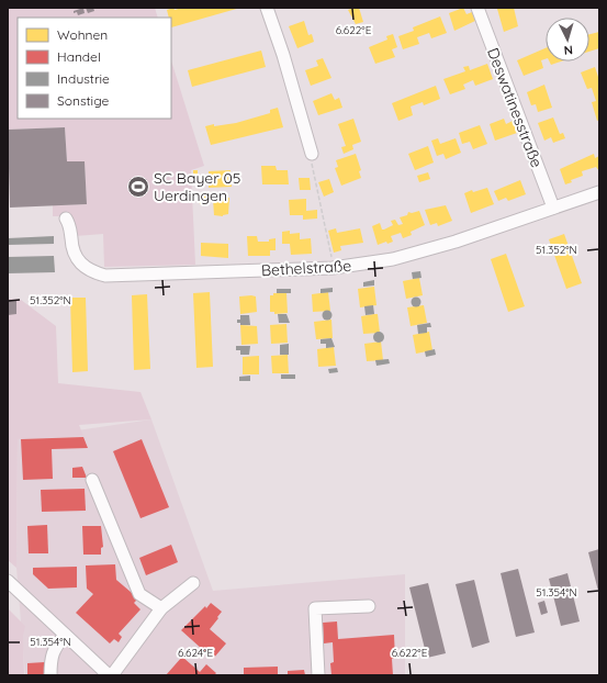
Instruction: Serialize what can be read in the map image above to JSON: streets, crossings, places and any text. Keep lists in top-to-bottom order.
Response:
{
  "streets": {
    "street": ["Deswatinesstraße", "Bethelstraße"]
  },
  "crossings": [
    ["Deswatinesstraße", "Bethelstraße"]
  ],
  "places": {
    "sports": ["SC Bayer 05 Uerdingen"]
  },
  "legend": [
    "Wohnen",
    "Handel",
    "Industrie",
    "Sonstige"
  ],
  "north": "bottom",
  "coordinates": [
    "6.622°E",
    "51.352°N",
    "51.354°N",
    "6.624°E"
  ]
}
